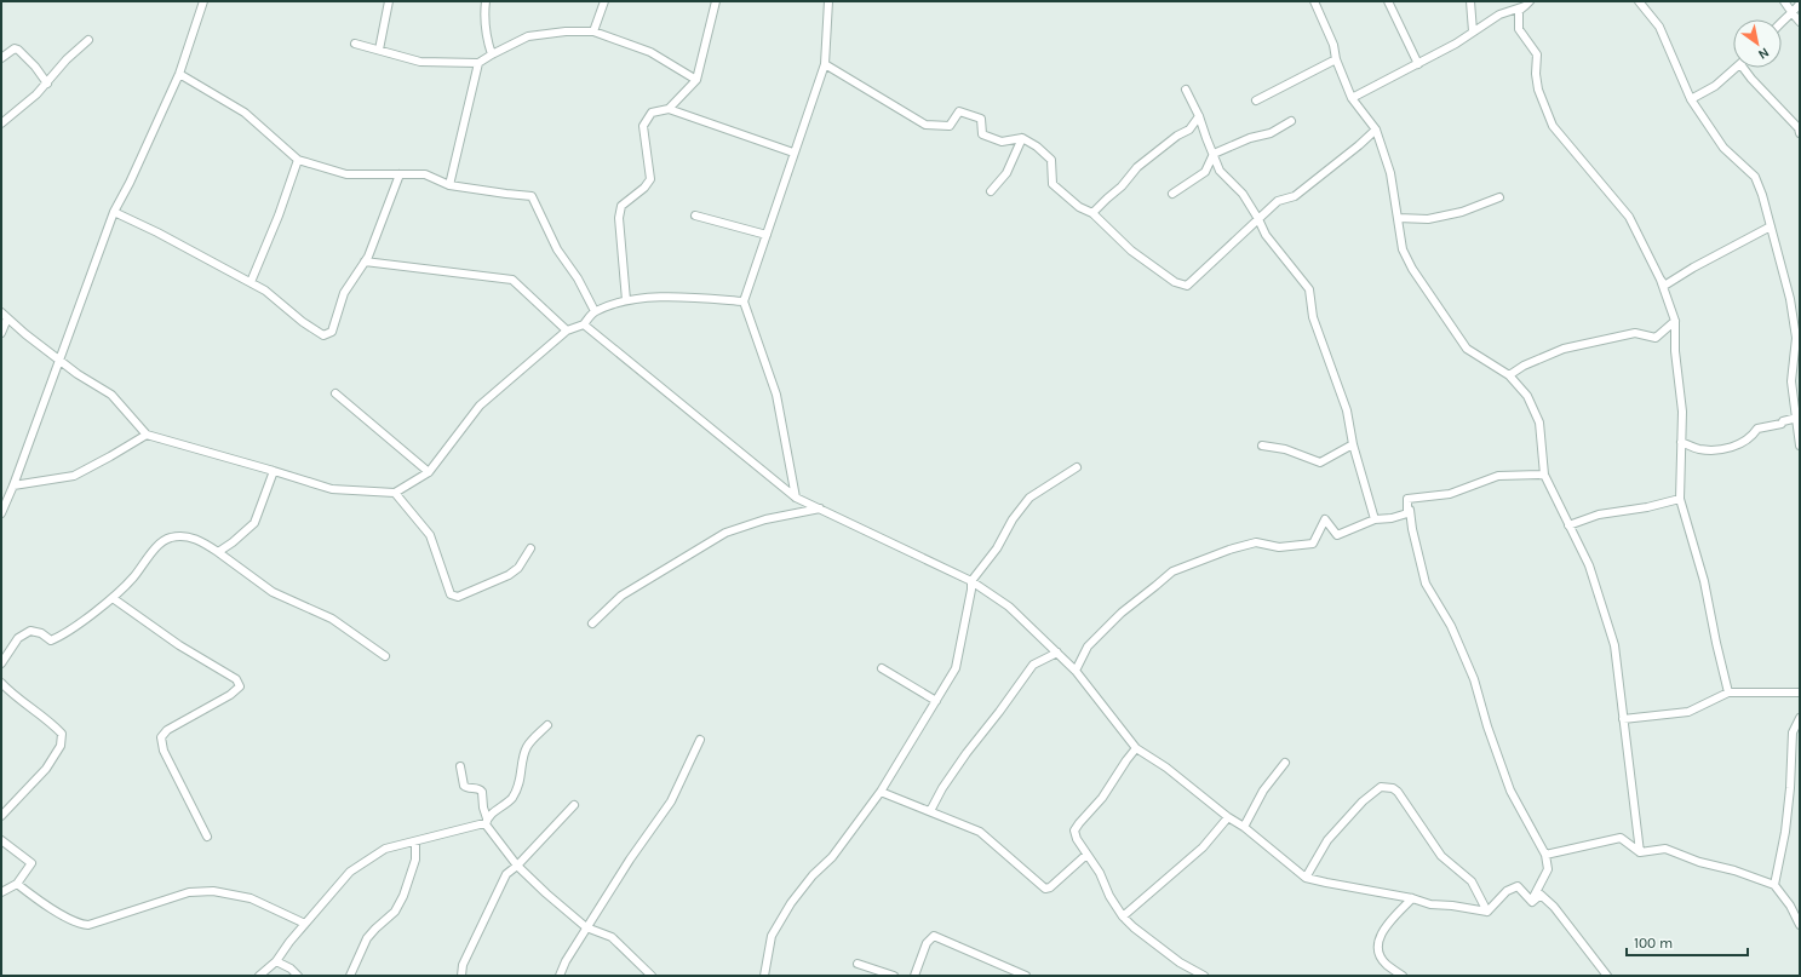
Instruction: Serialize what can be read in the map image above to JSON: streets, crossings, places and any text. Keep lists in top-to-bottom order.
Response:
{
  "scale_bar": "100 m",
  "north": "bottom right"
}
